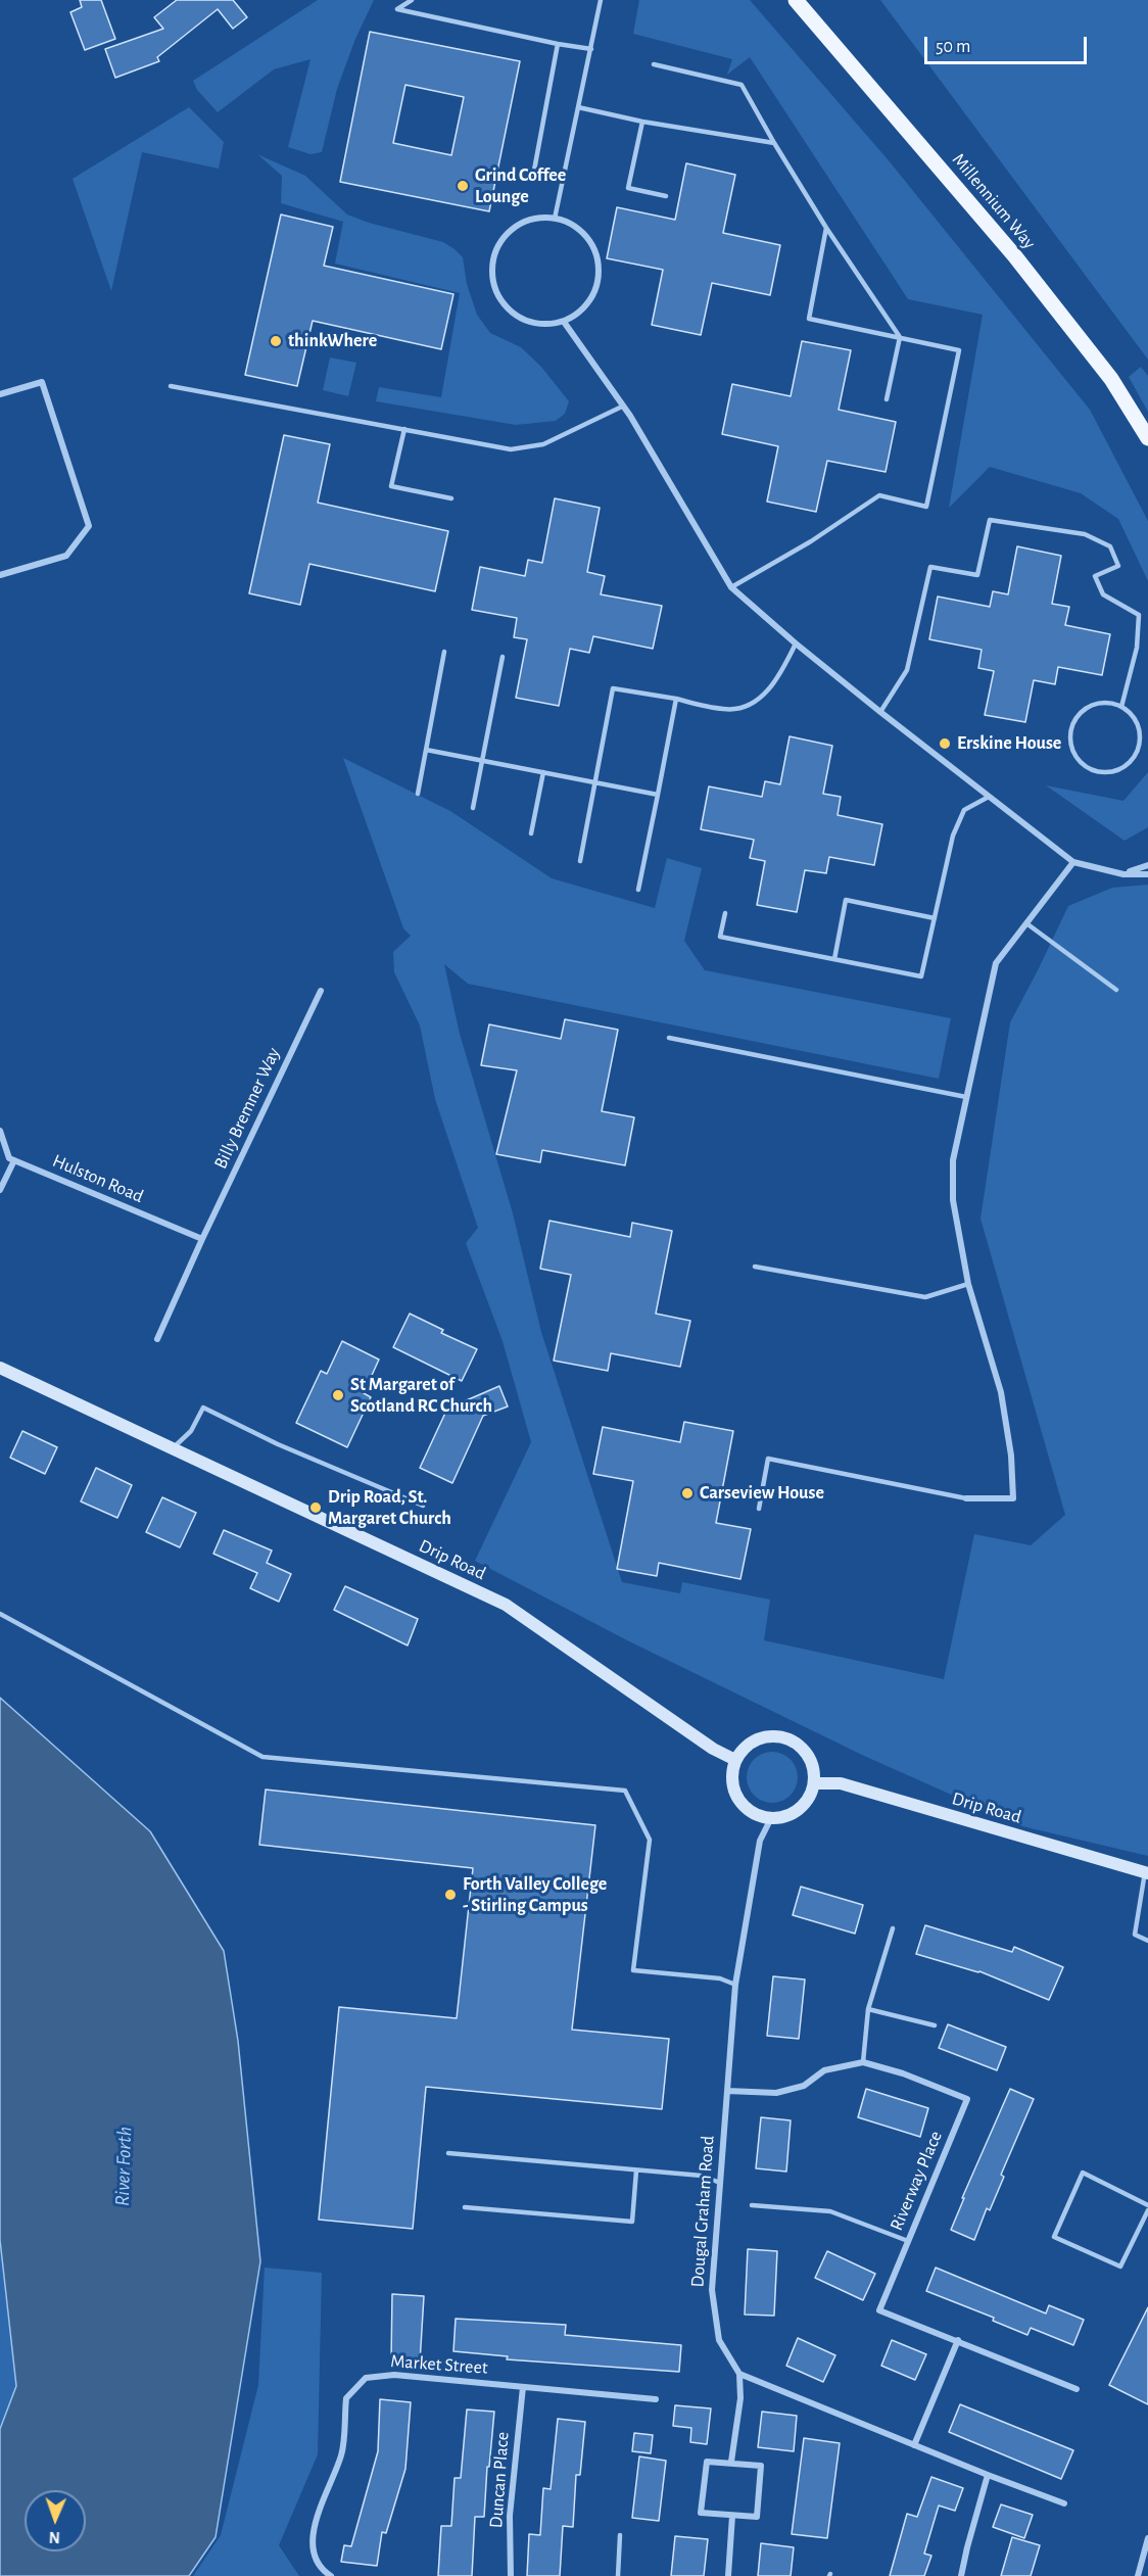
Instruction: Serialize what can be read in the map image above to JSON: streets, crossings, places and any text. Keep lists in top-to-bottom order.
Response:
{
  "streets": {
    "main road": ["Millennium Way"],
    "street": [
      "Billy Bremner Way",
      "Hulston Road",
      "Drip Road",
      "Riverway Place",
      "Dougal Graham Road",
      "Market Street",
      "Duncan Place"
    ]
  },
  "crossings": [
    ["Billy Bremner Way", "Hulston Road"],
    ["Drip Road", "Dougal Graham Road"],
    ["Riverway Place", "Dougal Graham Road"],
    ["Market Street", "Duncan Place"]
  ],
  "water": ["River Forth"],
  "places": [
    "Grind Coffee Lounge",
    "thinkWhere",
    "Erskine House",
    "St Margaret of Scotland RC Church",
    "Carseview House",
    "Drip Road, St. Margaret Church",
    "Forth Valley College - Stirling Campus"
  ],
  "scale_bar": "50 m",
  "north": "bottom"
}
